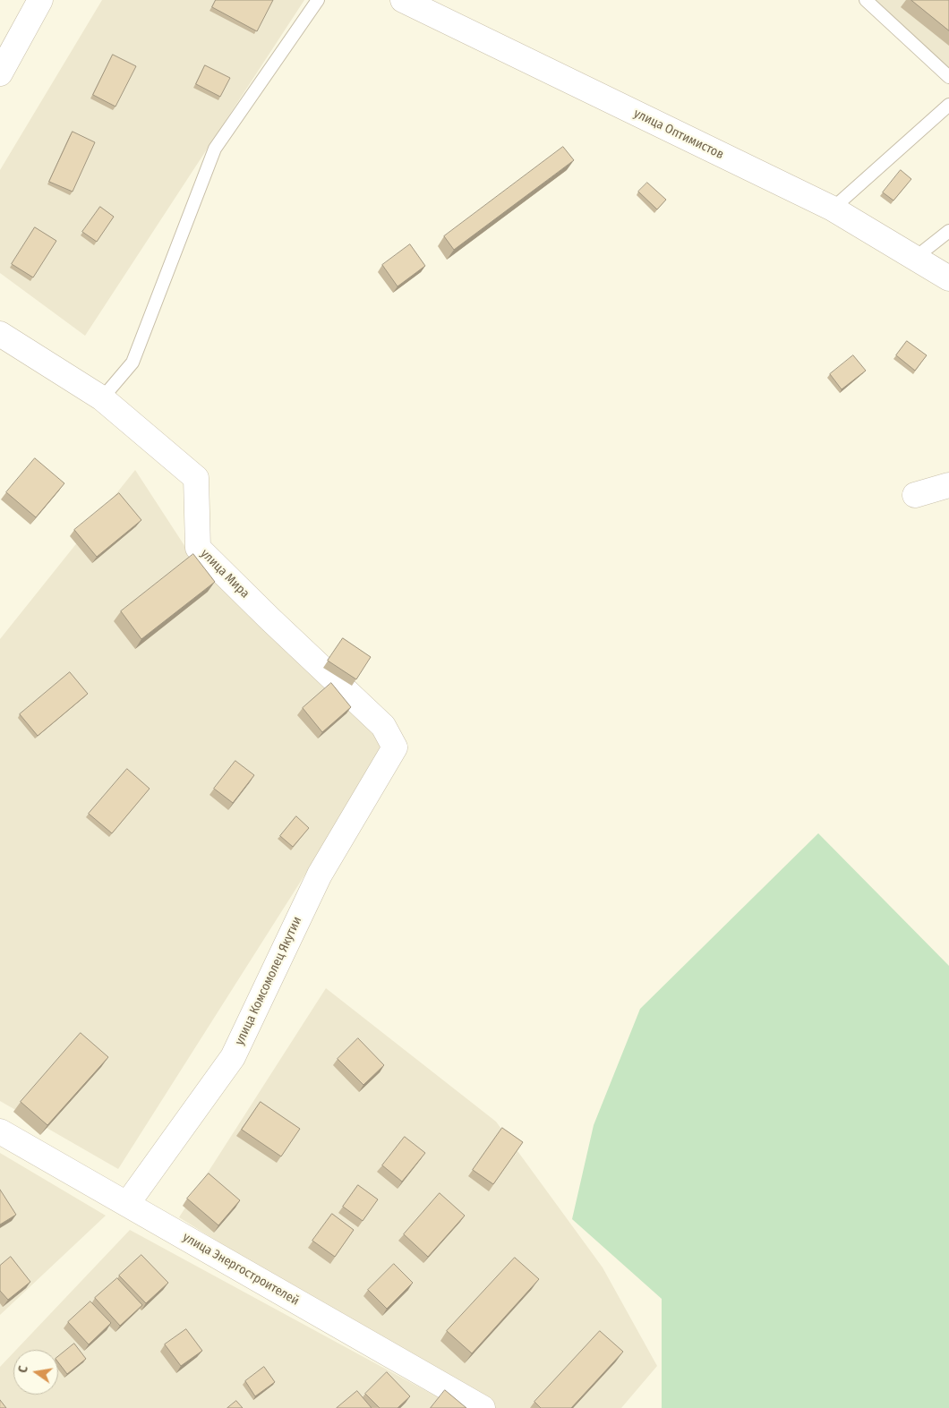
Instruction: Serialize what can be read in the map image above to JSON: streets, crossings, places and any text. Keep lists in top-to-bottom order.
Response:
{
  "streets": {
    "street": [
      "улица Оптимистов",
      "улица Мира",
      "улица Комсомолец Якутии",
      "улица Энергостроителей"
    ]
  },
  "crossings": [
    ["улица Мира", "улица Комсомолец Якутии"],
    ["улица Комсомолец Якутии", "улица Энергостроителей"]
  ],
  "north": "left"
}
